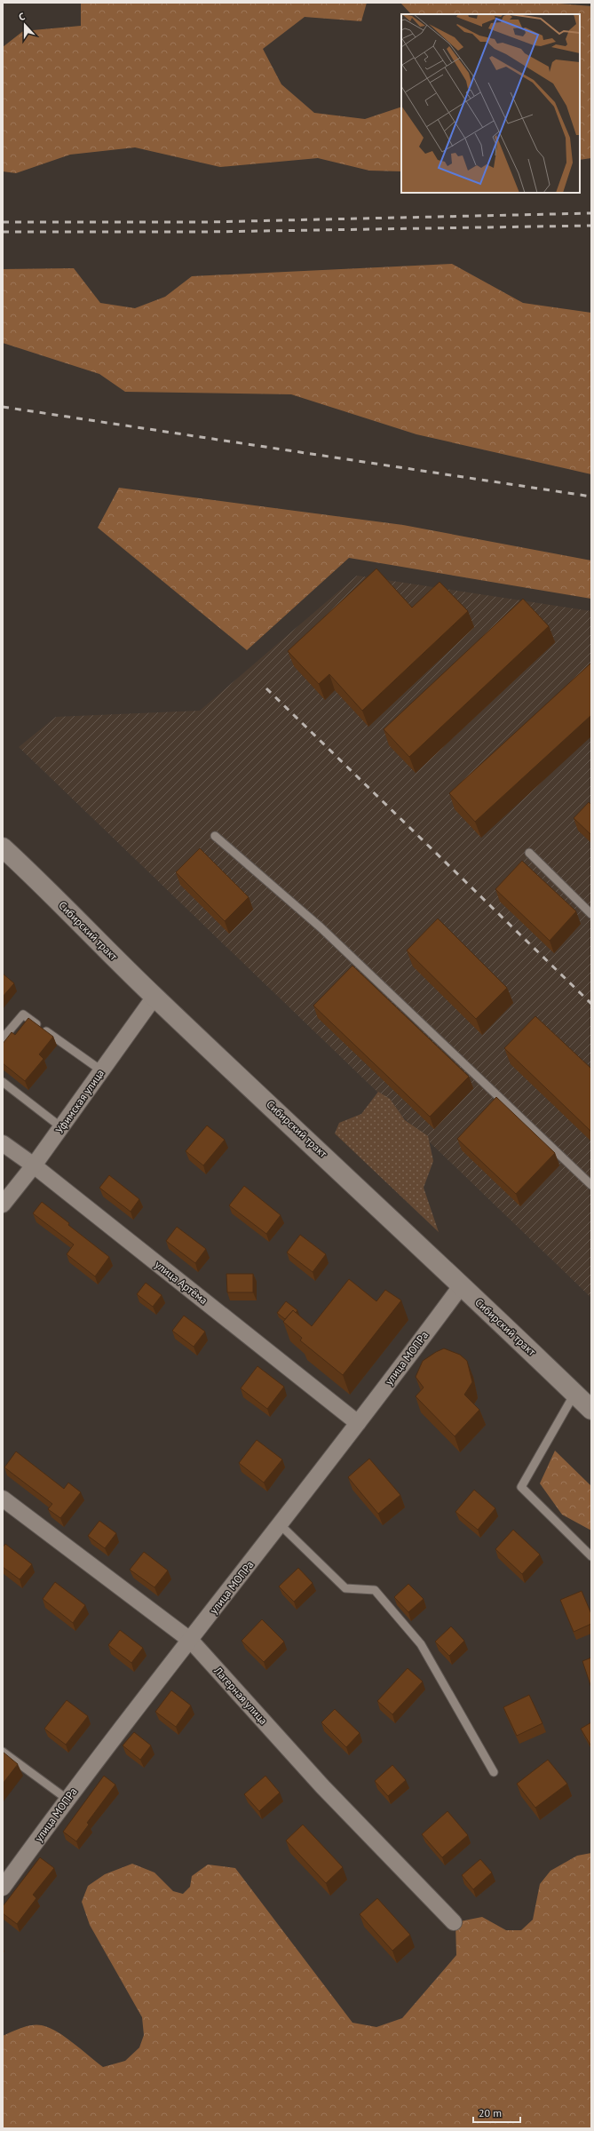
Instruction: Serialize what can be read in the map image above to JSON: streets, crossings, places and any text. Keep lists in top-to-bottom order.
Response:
{
  "streets": {
    "main road": ["Сибирский тракт"],
    "street": [
      "Уфимская улица",
      "улица Артёма",
      "улица МОПРа",
      "Лагерная улица"
    ]
  },
  "crossings": [
    ["Сибирский тракт", "Уфимская улица"],
    ["Сибирский тракт", "улица МОПРа"],
    ["Уфимская улица", "улица Артёма"],
    ["улица Артёма", "улица МОПРа"],
    ["улица МОПРа", "Лагерная улица"]
  ],
  "scale_bar": "20 m",
  "north": "top"
}
